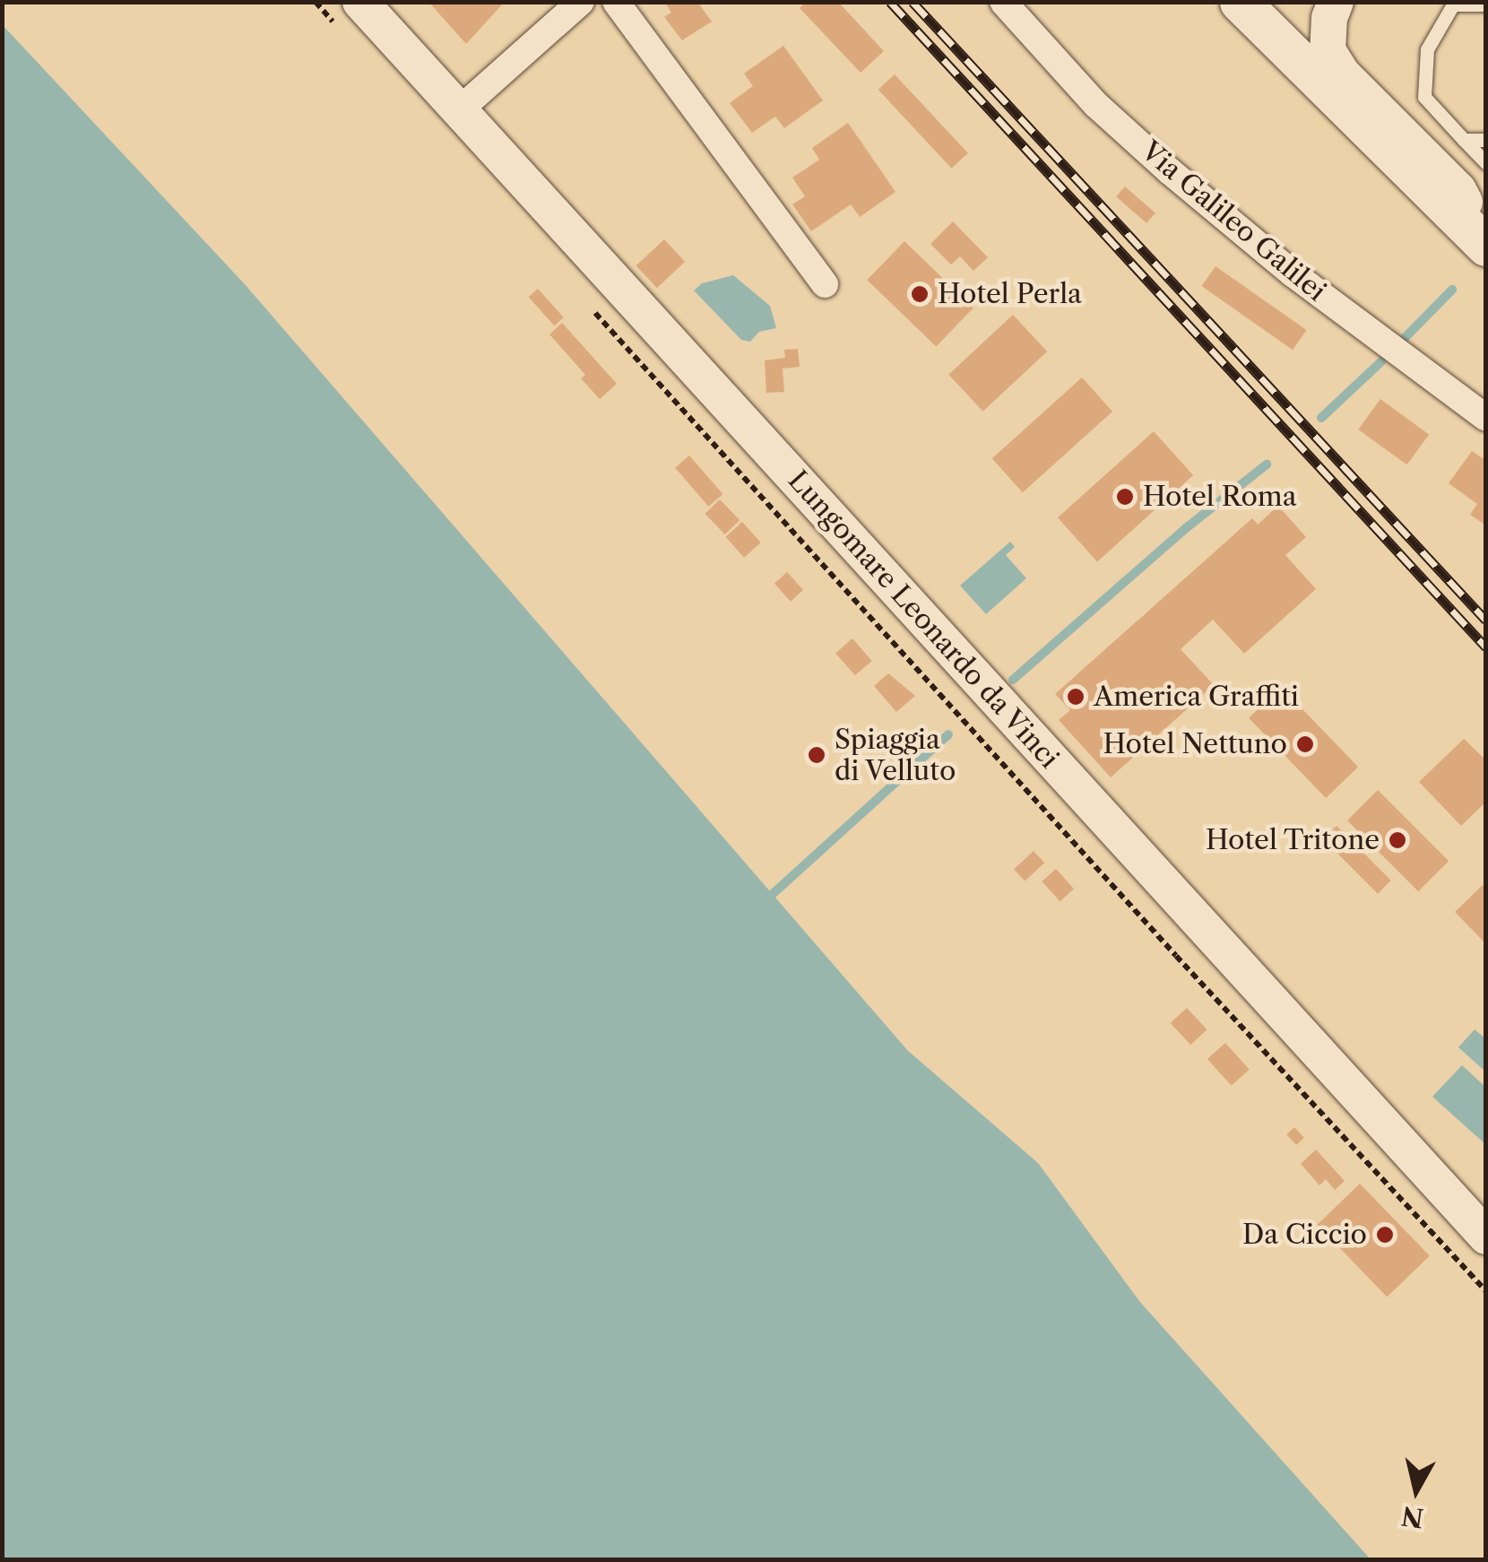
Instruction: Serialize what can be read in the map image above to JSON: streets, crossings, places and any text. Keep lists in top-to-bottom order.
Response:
{
  "streets": {
    "street": ["Via Galileo Galilei", "Lungomare Leonardo da Vinci"]
  },
  "places": [
    "Hotel Perla",
    "Hotel Roma",
    "America Graffiti",
    "Hotel Nettuno",
    "Spiaggia di Velluto",
    "Hotel Tritone",
    "Da Ciccio"
  ],
  "north": "bottom"
}
